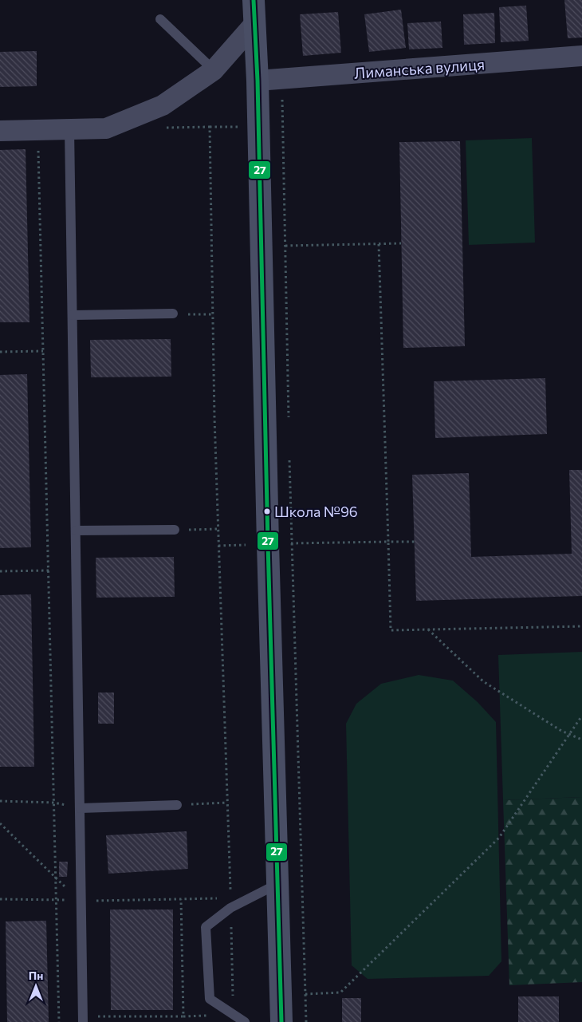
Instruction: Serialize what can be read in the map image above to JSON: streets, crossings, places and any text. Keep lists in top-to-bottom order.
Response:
{
  "streets": {
    "street": ["Лиманська вулиця"]
  },
  "places": ["Школа №96"],
  "lines": ["transit line 27"],
  "north": "top"
}
